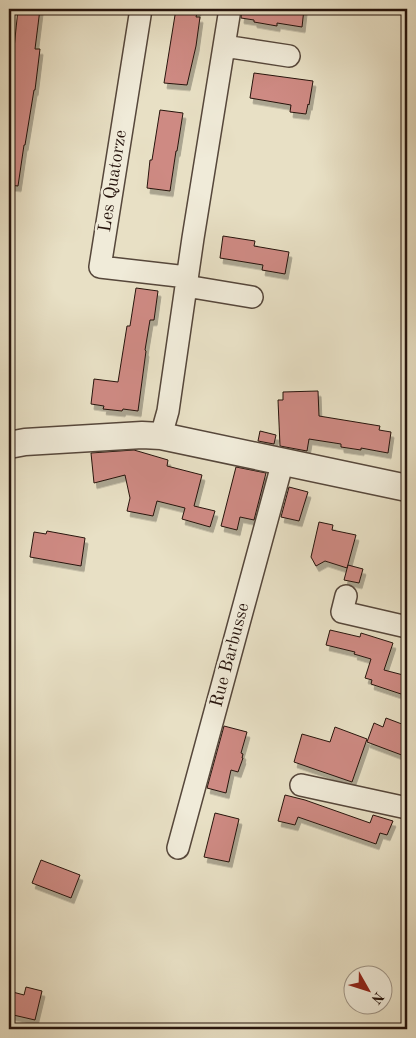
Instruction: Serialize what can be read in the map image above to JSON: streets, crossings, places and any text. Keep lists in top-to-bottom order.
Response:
{
  "streets": {
    "street": ["Les Quatorze", "Rue Barbusse"]
  },
  "north": "bottom right"
}
